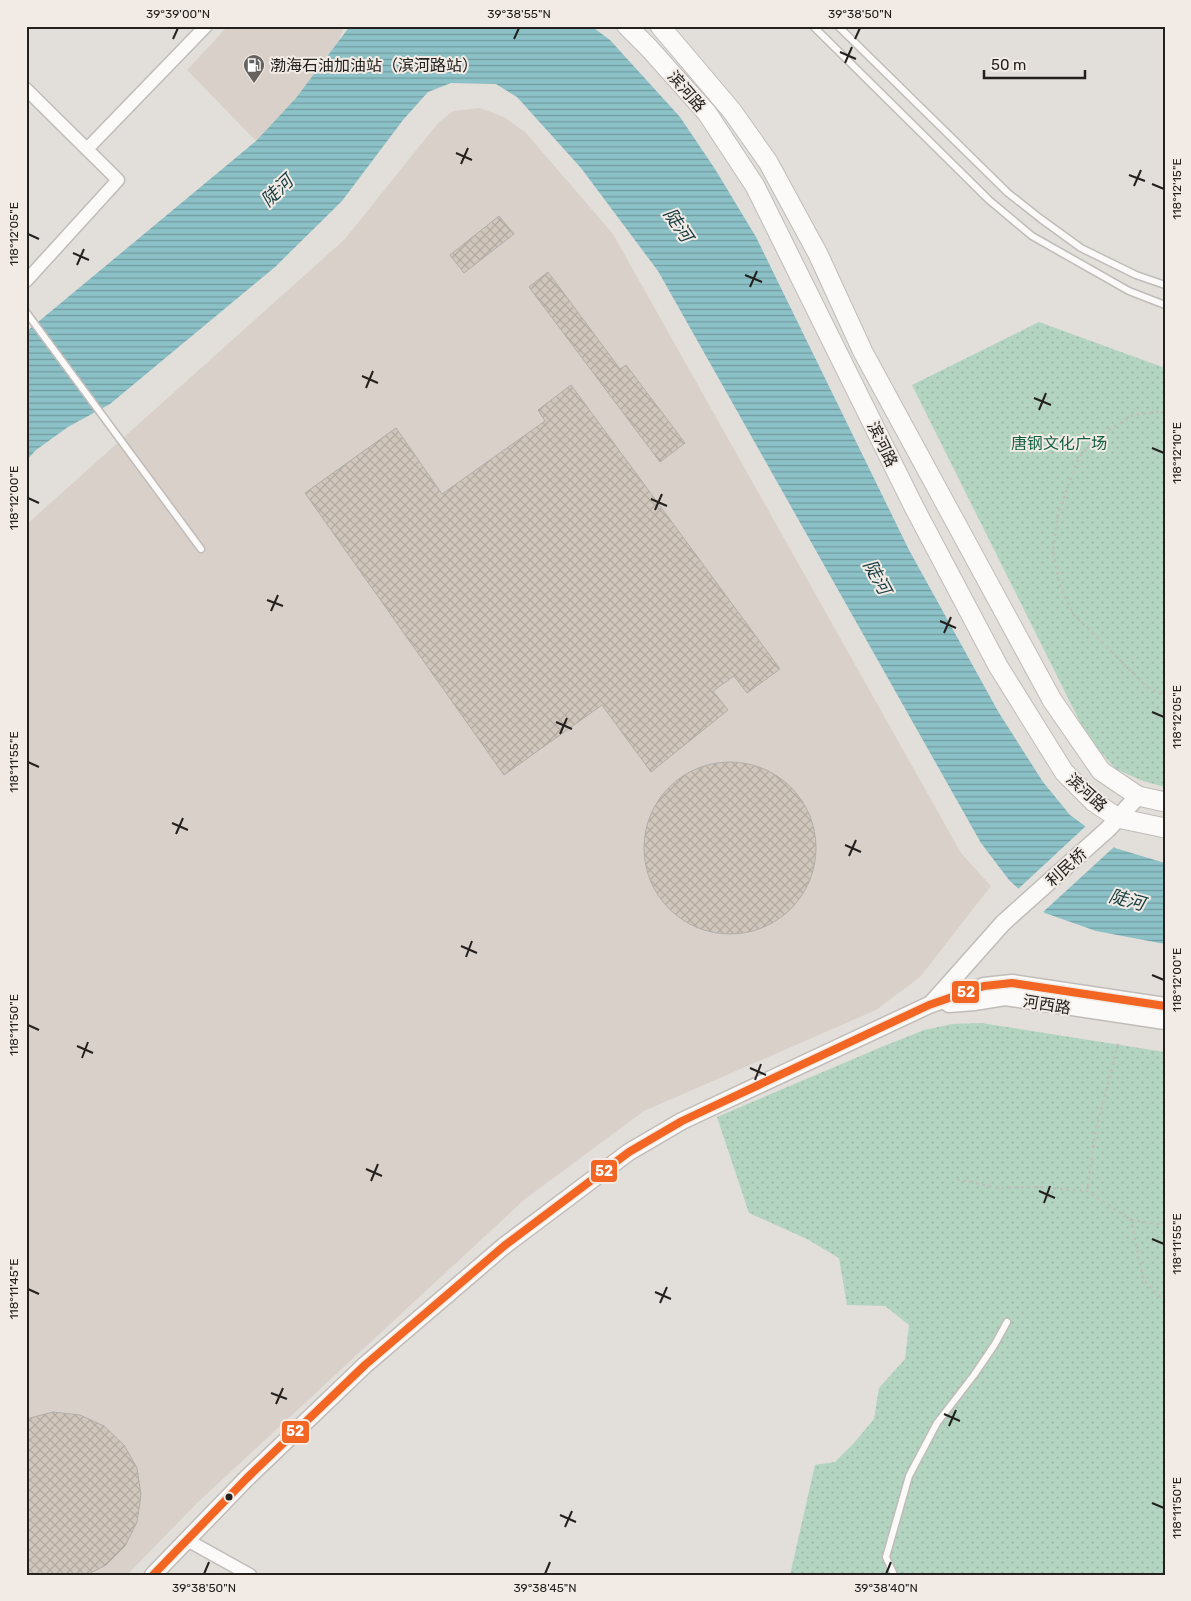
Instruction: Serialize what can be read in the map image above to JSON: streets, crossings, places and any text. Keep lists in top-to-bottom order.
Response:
{
  "streets": {
    "main road": ["滨河路"],
    "street": ["利民桥", "河西路"]
  },
  "crossings": [
    ["滨河路", "利民桥"],
    ["利民桥", "河西路"]
  ],
  "water": ["陡河"],
  "parks": ["唐钢文化广场"],
  "places": {
    "fuel station": ["渤海石油加油站（滨河路站）"]
  },
  "lines": ["transit line 52"],
  "scale_bar": "50 m",
  "coordinates": [
    "39°39'00\"N",
    "39°38'55\"N",
    "39°38'50\"N",
    "118°12'15\"E",
    "118°12'05\"E",
    "118°12'10\"E",
    "118°12'00\"E",
    "118°11'55\"E",
    "118°11'50\"E",
    "118°11'45\"E",
    "39°38'45\"N",
    "39°38'40\"N"
  ]
}
